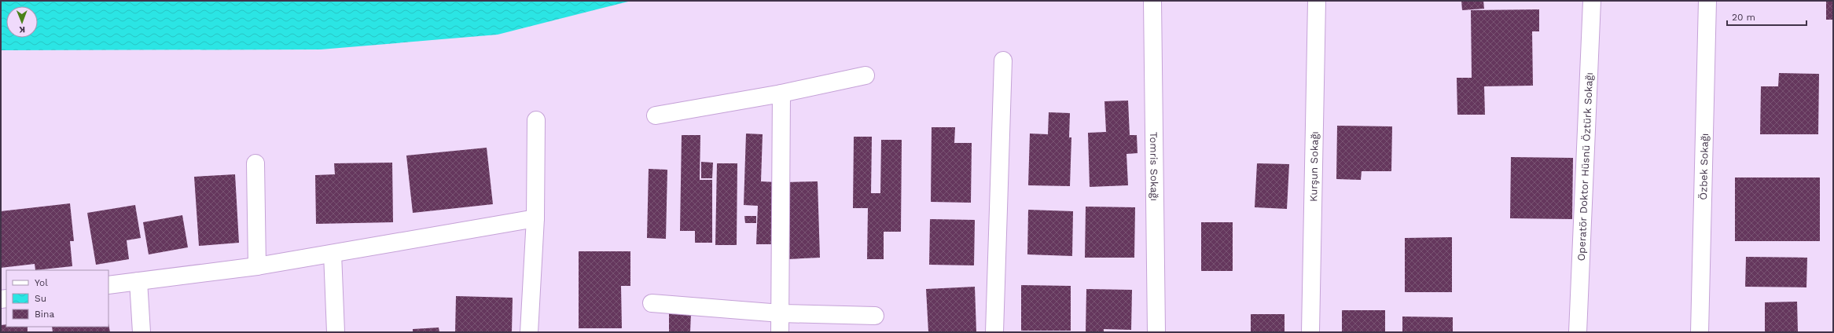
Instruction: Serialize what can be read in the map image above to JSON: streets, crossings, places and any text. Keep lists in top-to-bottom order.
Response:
{
  "streets": {
    "street": [
      "Tomris Sokağı",
      "Kurşun Sokağı",
      "Operatör Doktor Hüsnü Öztürk Sokağı",
      "Özbek Sokağı"
    ]
  },
  "legend": ["Yol", "Su", "Bina"],
  "scale_bar": "20 m",
  "north": "bottom"
}
